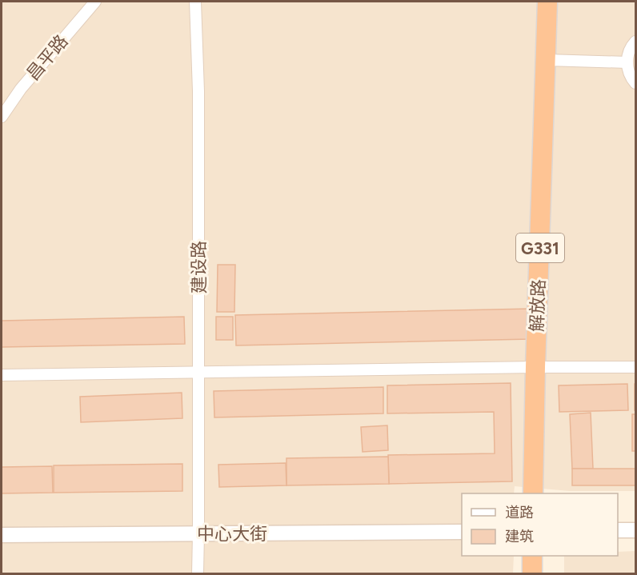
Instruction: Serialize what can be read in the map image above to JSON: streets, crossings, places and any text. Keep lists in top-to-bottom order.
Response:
{
  "streets": {
    "highway": ["G331", "解放路"],
    "street": ["昌平路", "建设路", "中心大街"]
  },
  "crossings": [
    ["建设路", "中心大街"]
  ],
  "legend": ["道路", "建筑"]
}
